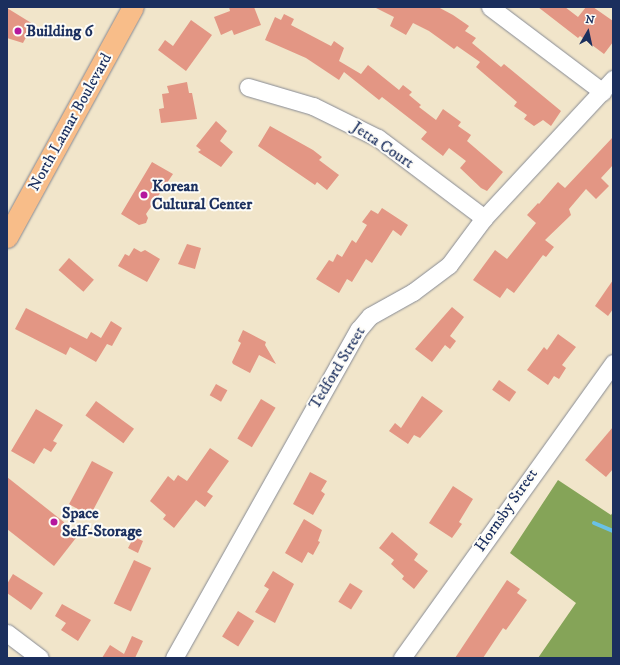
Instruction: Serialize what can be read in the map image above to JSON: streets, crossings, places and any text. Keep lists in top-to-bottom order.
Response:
{
  "streets": {
    "main road": ["North Lamar Boulevard"],
    "street": ["Jetta Court", "Tedford Street", "Hornsby Street"]
  },
  "crossings": [
    ["Jetta Court", "Tedford Street"]
  ],
  "places": ["Building 6", "Korean Cultural Center", "Space Self-Storage"],
  "north": "top"
}
